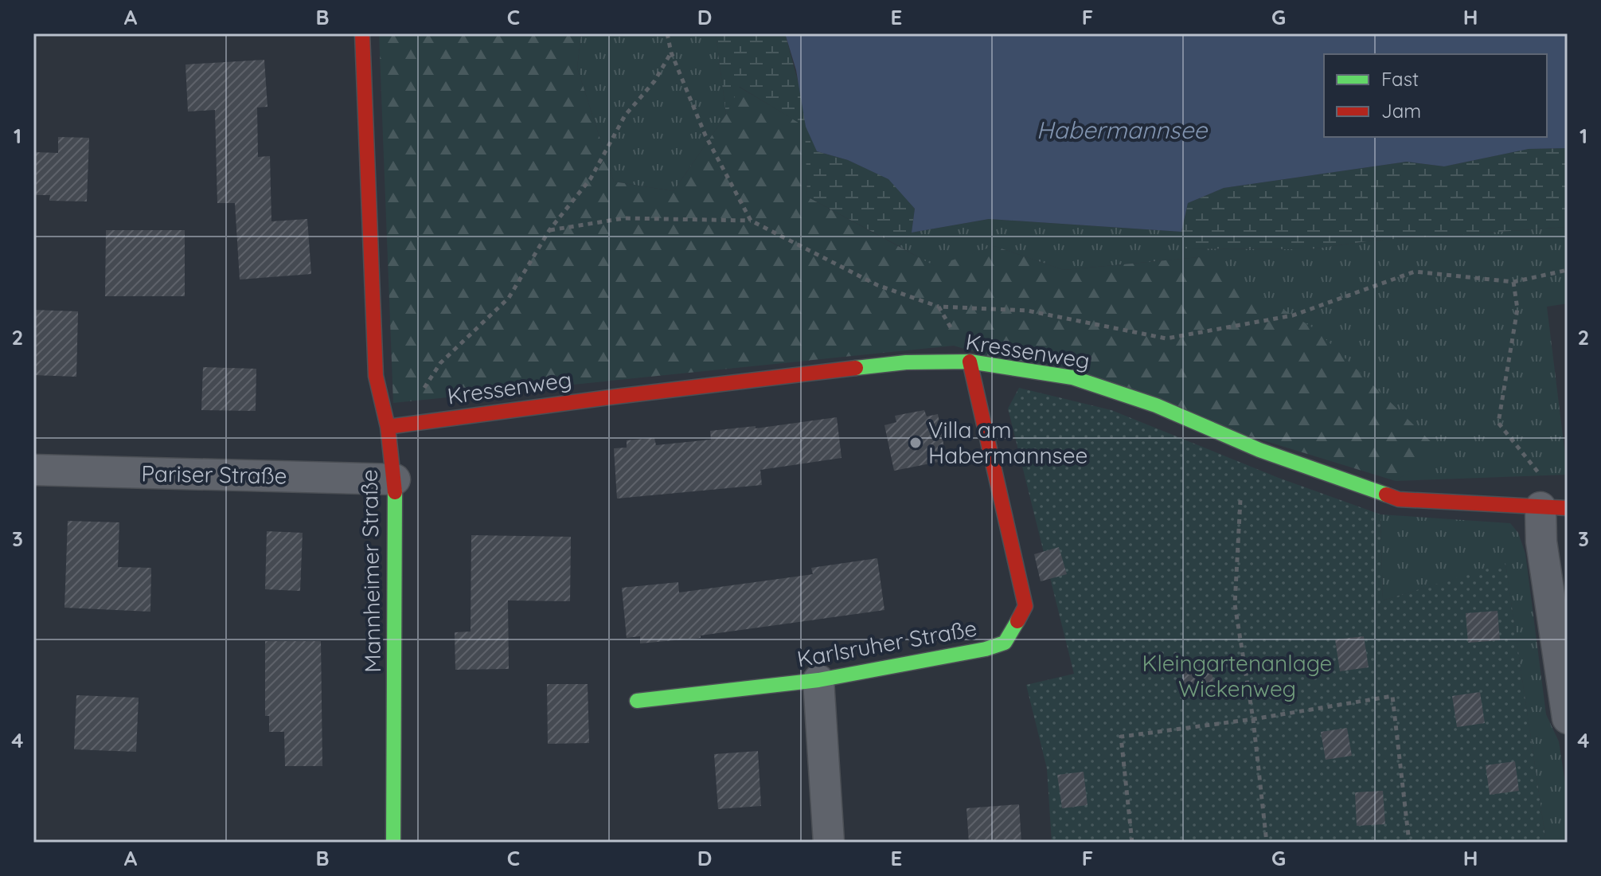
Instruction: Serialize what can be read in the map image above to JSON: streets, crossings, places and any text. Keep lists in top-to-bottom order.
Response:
{
  "streets": {
    "street": [
      "Kressenweg",
      "Pariser Straße",
      "Mannheimer Straße",
      "Karlsruher Straße"
    ]
  },
  "crossings": [
    ["Kressenweg", "Mannheimer Straße"],
    ["Kressenweg", "Karlsruher Straße"],
    ["Pariser Straße", "Mannheimer Straße"]
  ],
  "water": ["Habermannsee"],
  "parks": ["Kleingartenanlage Wickenweg"],
  "places": ["Villa am Habermannsee"],
  "legend": ["Fast", "Jam"],
  "grid": {
    "columns": [
      "A",
      "B",
      "C",
      "D",
      "E",
      "F",
      "G",
      "H"
    ],
    "rows": [
      "1",
      "2",
      "3",
      "4"
    ]
  }
}
